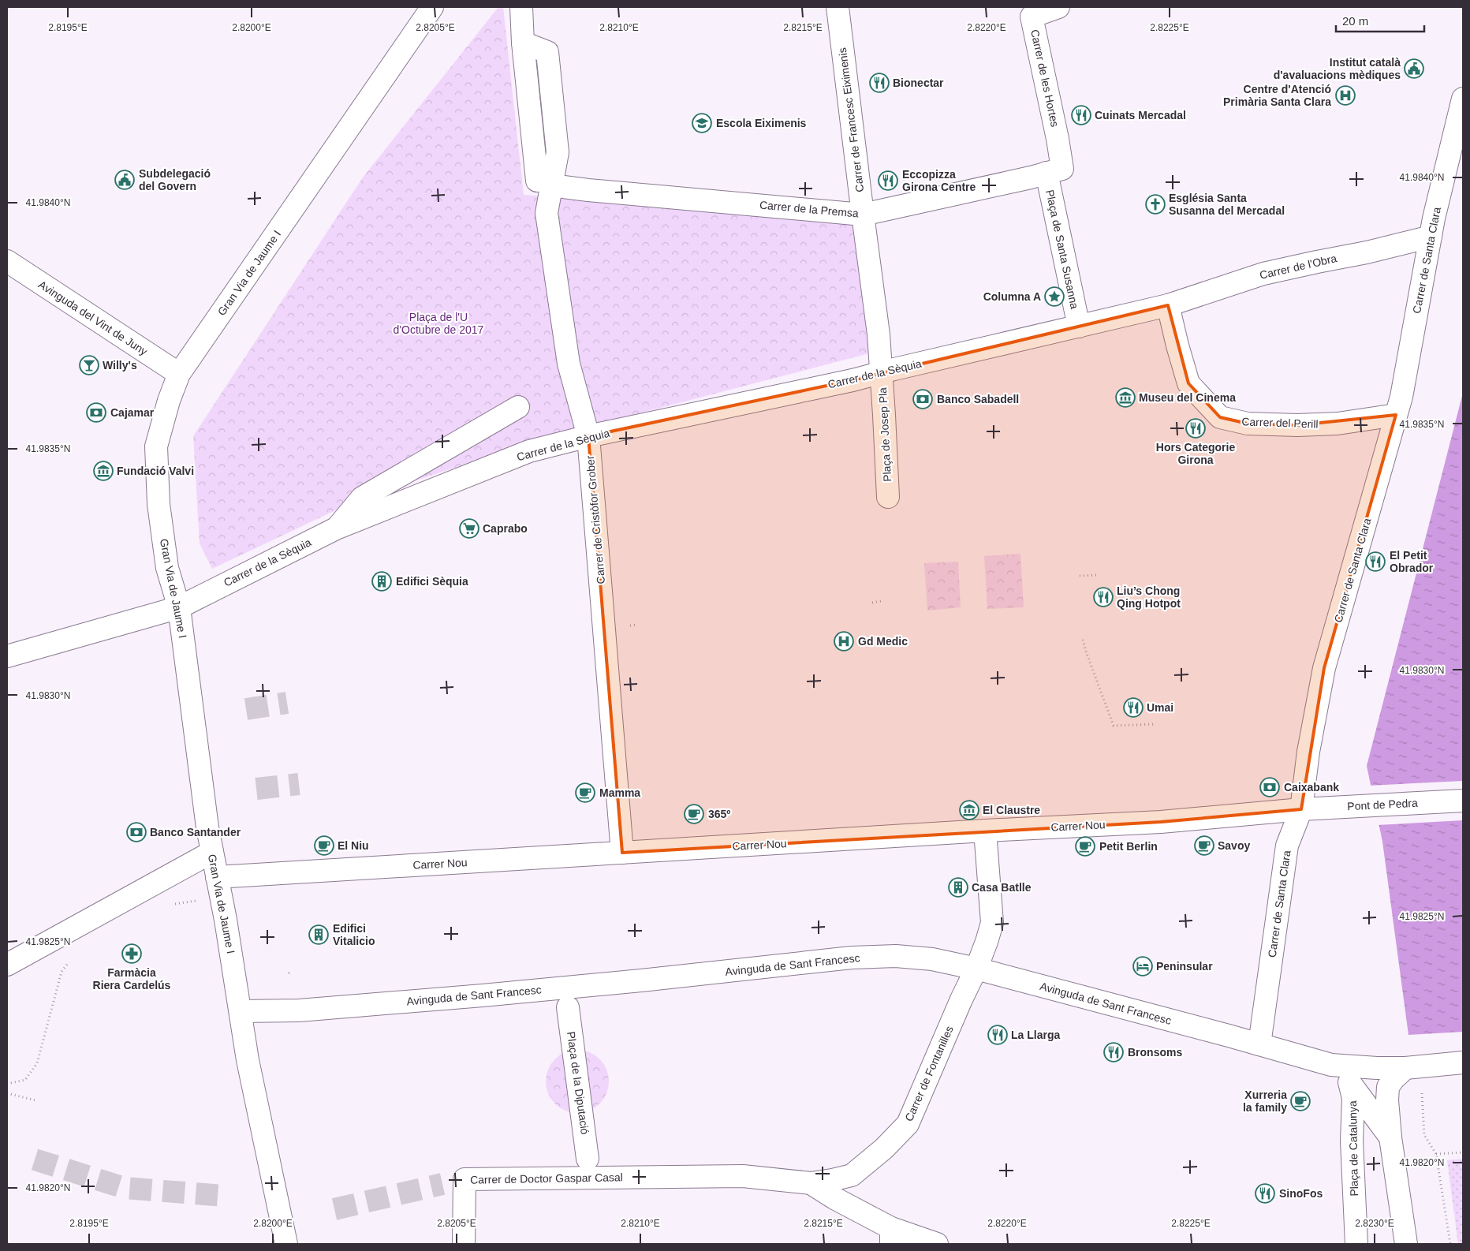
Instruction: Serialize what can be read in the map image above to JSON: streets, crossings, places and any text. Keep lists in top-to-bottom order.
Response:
{
  "streets": {
    "street": [
      "Carrer de les Hortes",
      "Carrer de Francesc Eiximenis",
      "Carrer de la Premsa",
      "Plaça de Santa Susanna",
      "Carrer de Santa Clara",
      "Carrer de l'Obra",
      "Gran Via de Jaume I",
      "Avinguda del Vint de Juny",
      "Carrer de la Sèquia",
      "Carrer del Perill",
      "Plaça de Josep Pla",
      "Carrer de Cristòfor Grober",
      "Pont de Pedra",
      "Carrer Nou",
      "Avinguda de Sant Francesc",
      "Carrer de Fontanilles",
      "Plaça de la Diputació",
      "Plaça de Catalunya",
      "Carrer de Doctor Gaspar Casal"
    ]
  },
  "crossings": [
    ["Carrer de les Hortes", "Carrer de la Premsa"],
    ["Carrer de les Hortes", "Plaça de Santa Susanna"],
    ["Carrer de Francesc Eiximenis", "Carrer de la Premsa"],
    ["Carrer de Francesc Eiximenis", "Carrer de la Sèquia"],
    ["Carrer de Francesc Eiximenis", "Plaça de Josep Pla"],
    ["Carrer de la Premsa", "Plaça de Santa Susanna"],
    ["Carrer de la Premsa", "Carrer de Cristòfor Grober"],
    ["Plaça de Santa Susanna", "Carrer de la Sèquia"],
    ["Carrer de Santa Clara", "Carrer de l'Obra"],
    ["Carrer de Santa Clara", "Carrer del Perill"],
    ["Carrer de Santa Clara", "Pont de Pedra"],
    ["Carrer de Santa Clara", "Carrer Nou"],
    ["Carrer de Santa Clara", "Avinguda de Sant Francesc"],
    ["Carrer de l'Obra", "Carrer de la Sèquia"],
    ["Carrer de l'Obra", "Carrer del Perill"],
    ["Gran Via de Jaume I", "Avinguda del Vint de Juny"],
    ["Gran Via de Jaume I", "Carrer de la Sèquia"],
    ["Gran Via de Jaume I", "Carrer Nou"],
    ["Gran Via de Jaume I", "Avinguda de Sant Francesc"],
    ["Carrer de la Sèquia", "Carrer del Perill"],
    ["Carrer de la Sèquia", "Plaça de Josep Pla"],
    ["Carrer de la Sèquia", "Carrer de Cristòfor Grober"],
    ["Carrer de Cristòfor Grober", "Carrer Nou"],
    ["Pont de Pedra", "Carrer Nou"],
    ["Carrer Nou", "Carrer de Fontanilles"],
    ["Avinguda de Sant Francesc", "Carrer de Fontanilles"],
    ["Carrer de Fontanilles", "Carrer de Doctor Gaspar Casal"]
  ],
  "parks": ["Plaça de l'U d'Octubre de 2017"],
  "places": {
    "public building": ["Institut català d'avaluacions mèdiques", "Subdelegació del Govern"],
    "restaurant": [
      "Bionectar",
      "Cuinats Mercadal",
      "Eccopizza Girona Centre",
      "Hors Categorie Girona",
      "El Petit Obrador",
      "Liu’s Chong Qing Hotpot",
      "Umai",
      "La Llarga",
      "Bronsoms",
      "SinoFos"
    ],
    "hospital": ["Centre d'Atenció Primària Santa Clara", "Gd Medic"],
    "school or university": ["Escola Eiximenis"],
    "church": ["Església Santa Susanna del Mercadal"],
    "place": ["Columna A"],
    "bar": ["Willy's"],
    "museum": ["Museu del Cinema", "Fundació Valvi", "El Claustre"],
    "bank": [
      "Banco Sabadell",
      "Cajamar",
      "Caixabank",
      "Banco Santander"
    ],
    "supermarket": ["Caprabo"],
    "building": ["Edifici Sèquia", "Casa Batlle", "Edifici Vitalicio"],
    "cafe": [
      "Mamma",
      "365º",
      "El Niu",
      "Savoy",
      "Petit Berlin",
      "Xurreria la family"
    ],
    "pharmacy": ["Farmàcia Riera Cardelús"],
    "hotel": ["Peninsular"]
  },
  "scale_bar": "20 m",
  "coordinates": [
    "2.8195°E",
    "2.8200°E",
    "2.8205°E",
    "2.8210°E",
    "2.8215°E",
    "2.8220°E",
    "2.8225°E",
    "41.9840°N",
    "41.9835°N",
    "41.9830°N",
    "41.9825°N",
    "41.9820°N",
    "2.8230°E"
  ]
}
